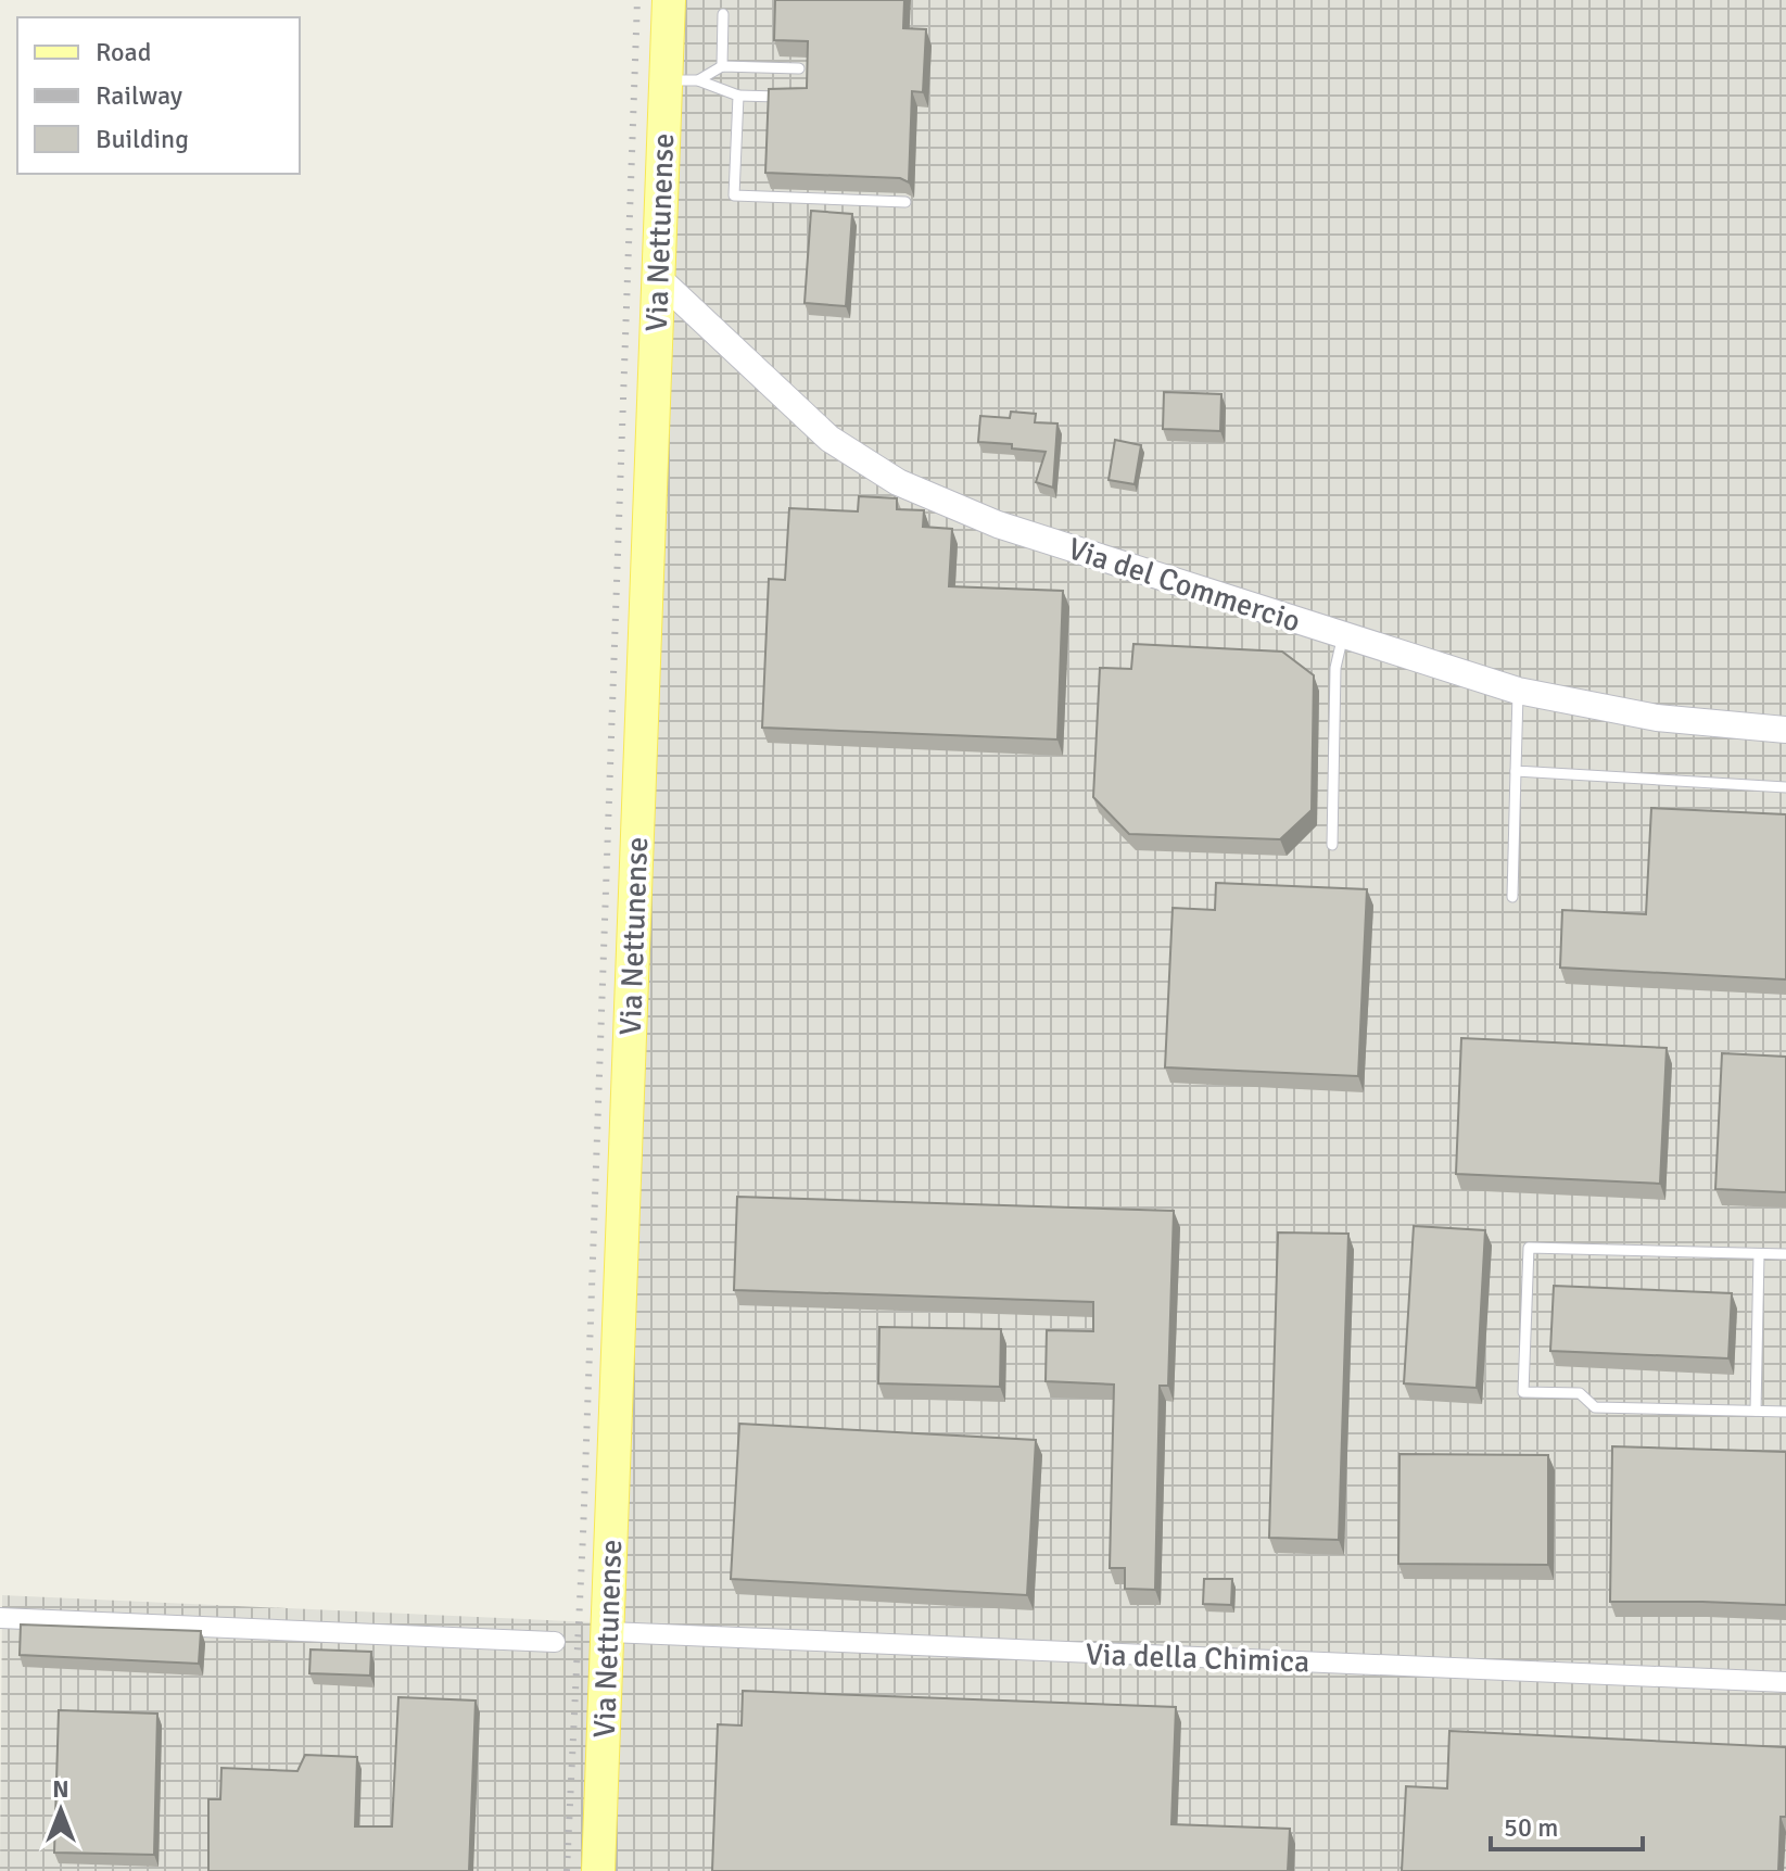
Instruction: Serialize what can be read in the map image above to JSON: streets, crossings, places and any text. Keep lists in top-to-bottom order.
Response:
{
  "streets": {
    "main road": ["Via Nettunense"],
    "street": ["Via del Commercio", "Via della Chimica"]
  },
  "crossings": [
    ["Via Nettunense", "Via del Commercio"],
    ["Via Nettunense", "Via della Chimica"]
  ],
  "legend": ["Road", "Railway", "Building"],
  "scale_bar": "50 m",
  "north": "top"
}
